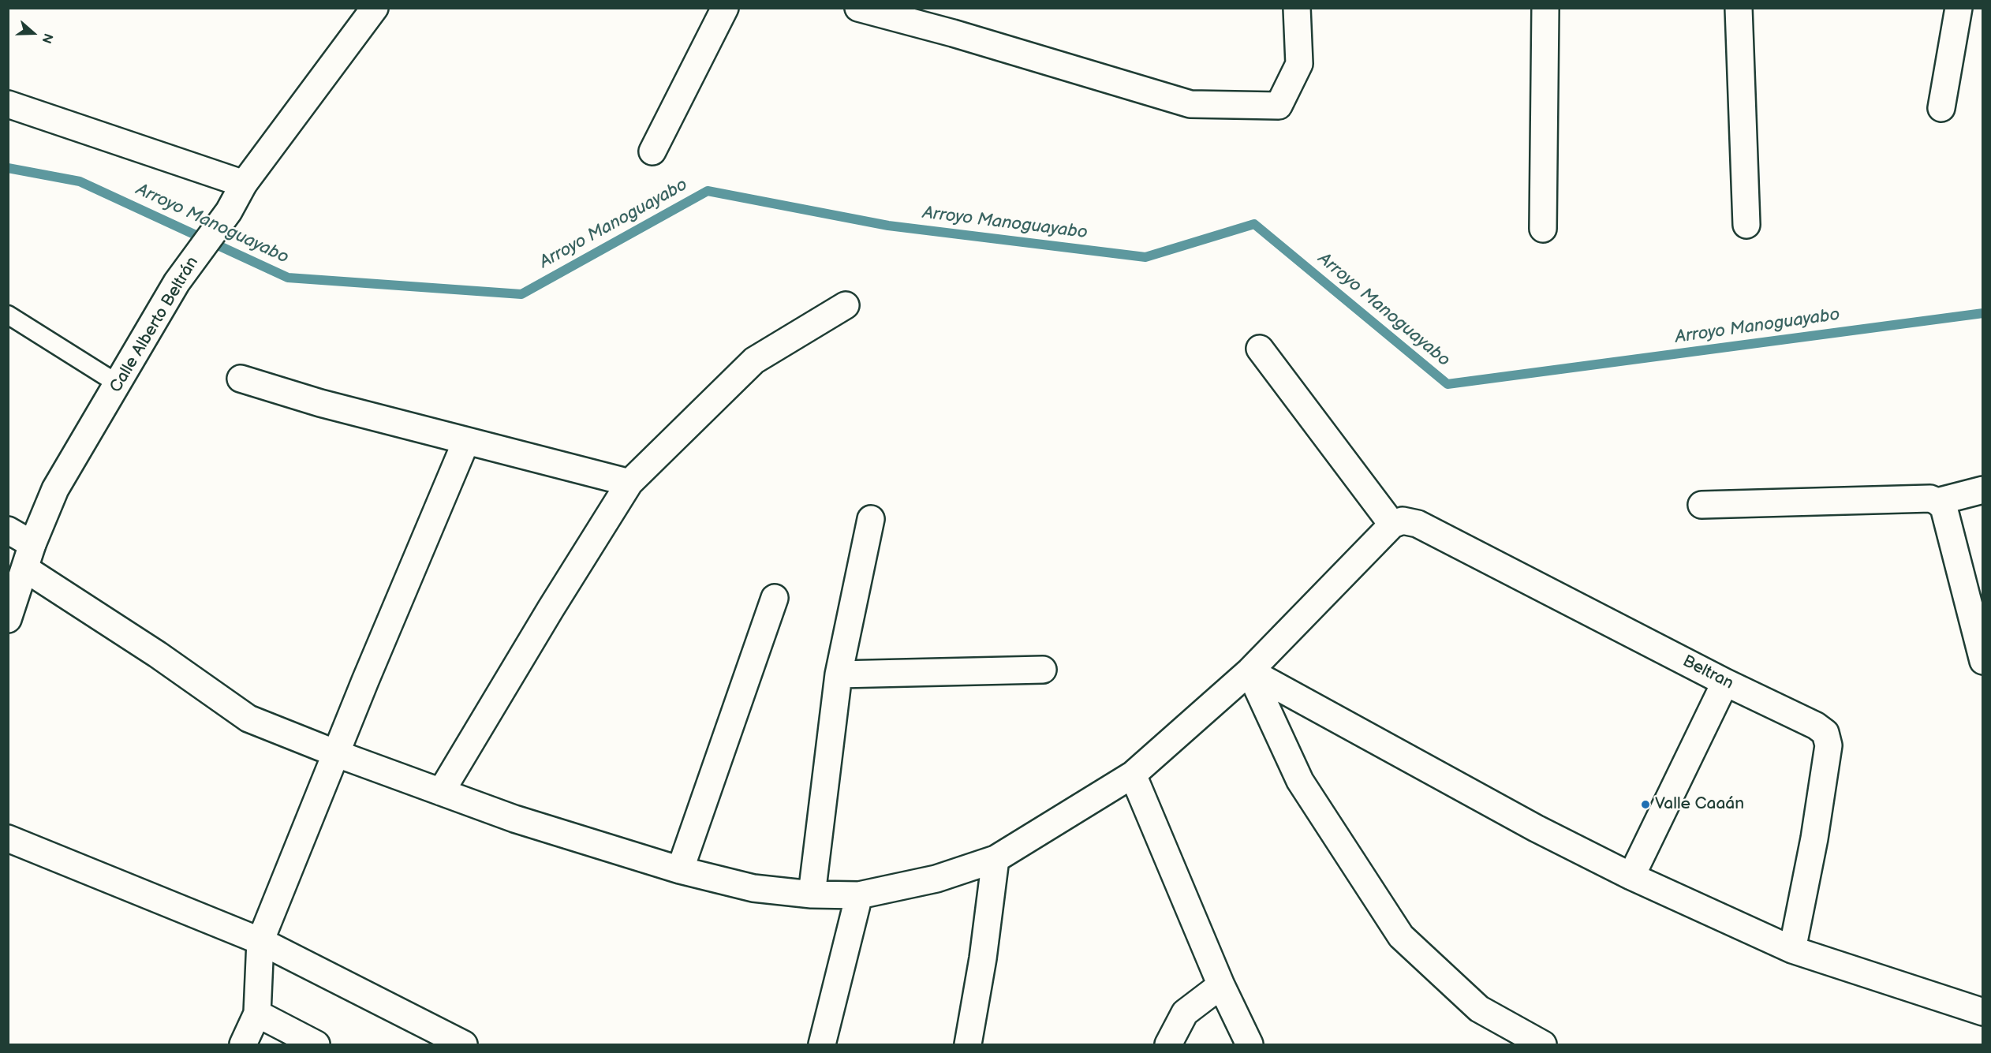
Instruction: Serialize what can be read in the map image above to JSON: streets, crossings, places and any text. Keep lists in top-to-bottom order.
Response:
{
  "streets": {
    "street": ["Calle Alberto Beltrán", "Beltran"]
  },
  "water": ["Arroyo Manoguayabo"],
  "places": ["Valle Caaán"],
  "north": "right"
}
